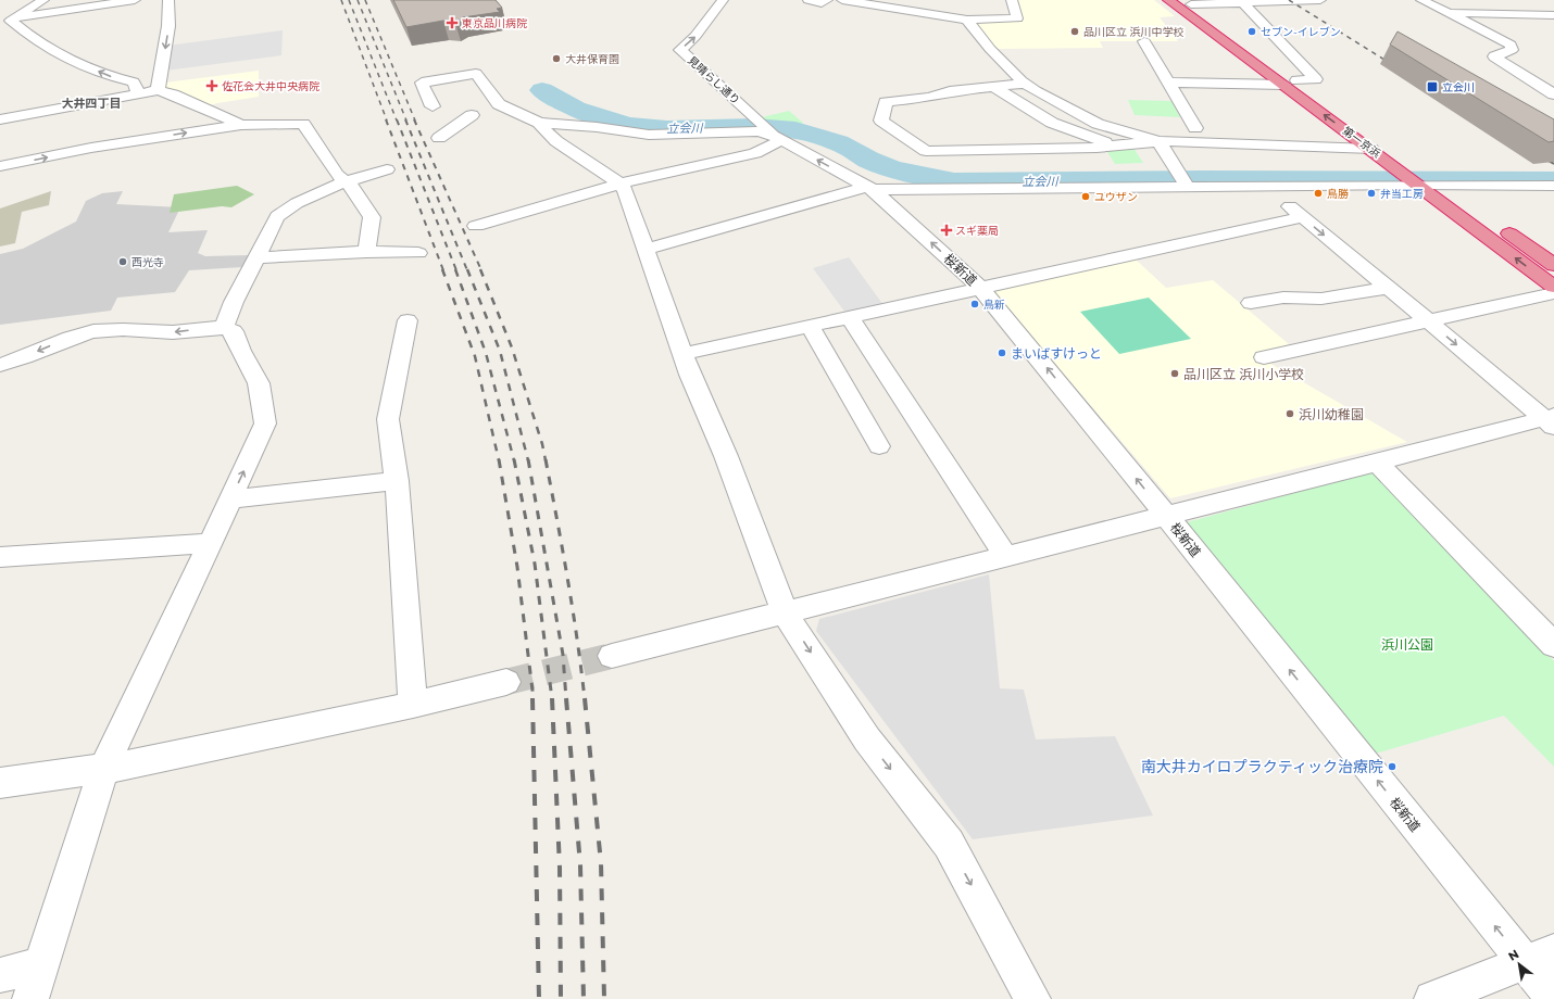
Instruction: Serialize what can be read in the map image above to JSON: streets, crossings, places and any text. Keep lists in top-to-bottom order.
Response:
{
  "streets": {
    "highway": ["第一京浜"],
    "street": ["見晴らし通り", "桜新道"]
  },
  "crossings": [
    ["見晴らし通り", "桜新道"]
  ],
  "districts": ["大井四丁目"],
  "water": ["立会川"],
  "parks": ["浜川公園"],
  "places": {
    "health": ["東京品川病院", "佐花会大井中央病院", "スギ薬局"],
    "other": [
      "品川区立 浜川中学校",
      "セブン-イレブン",
      "大井保育園",
      "鳥勝",
      "弁当工房",
      "ユウザン",
      "西光寺",
      "鳥新",
      "まいばすけっと",
      "品川区立 浜川小学校",
      "浜川幼稚園",
      "南大井カイロプラクティック治療院"
    ],
    "transit": ["立会川"]
  },
  "north": "top left"
}
